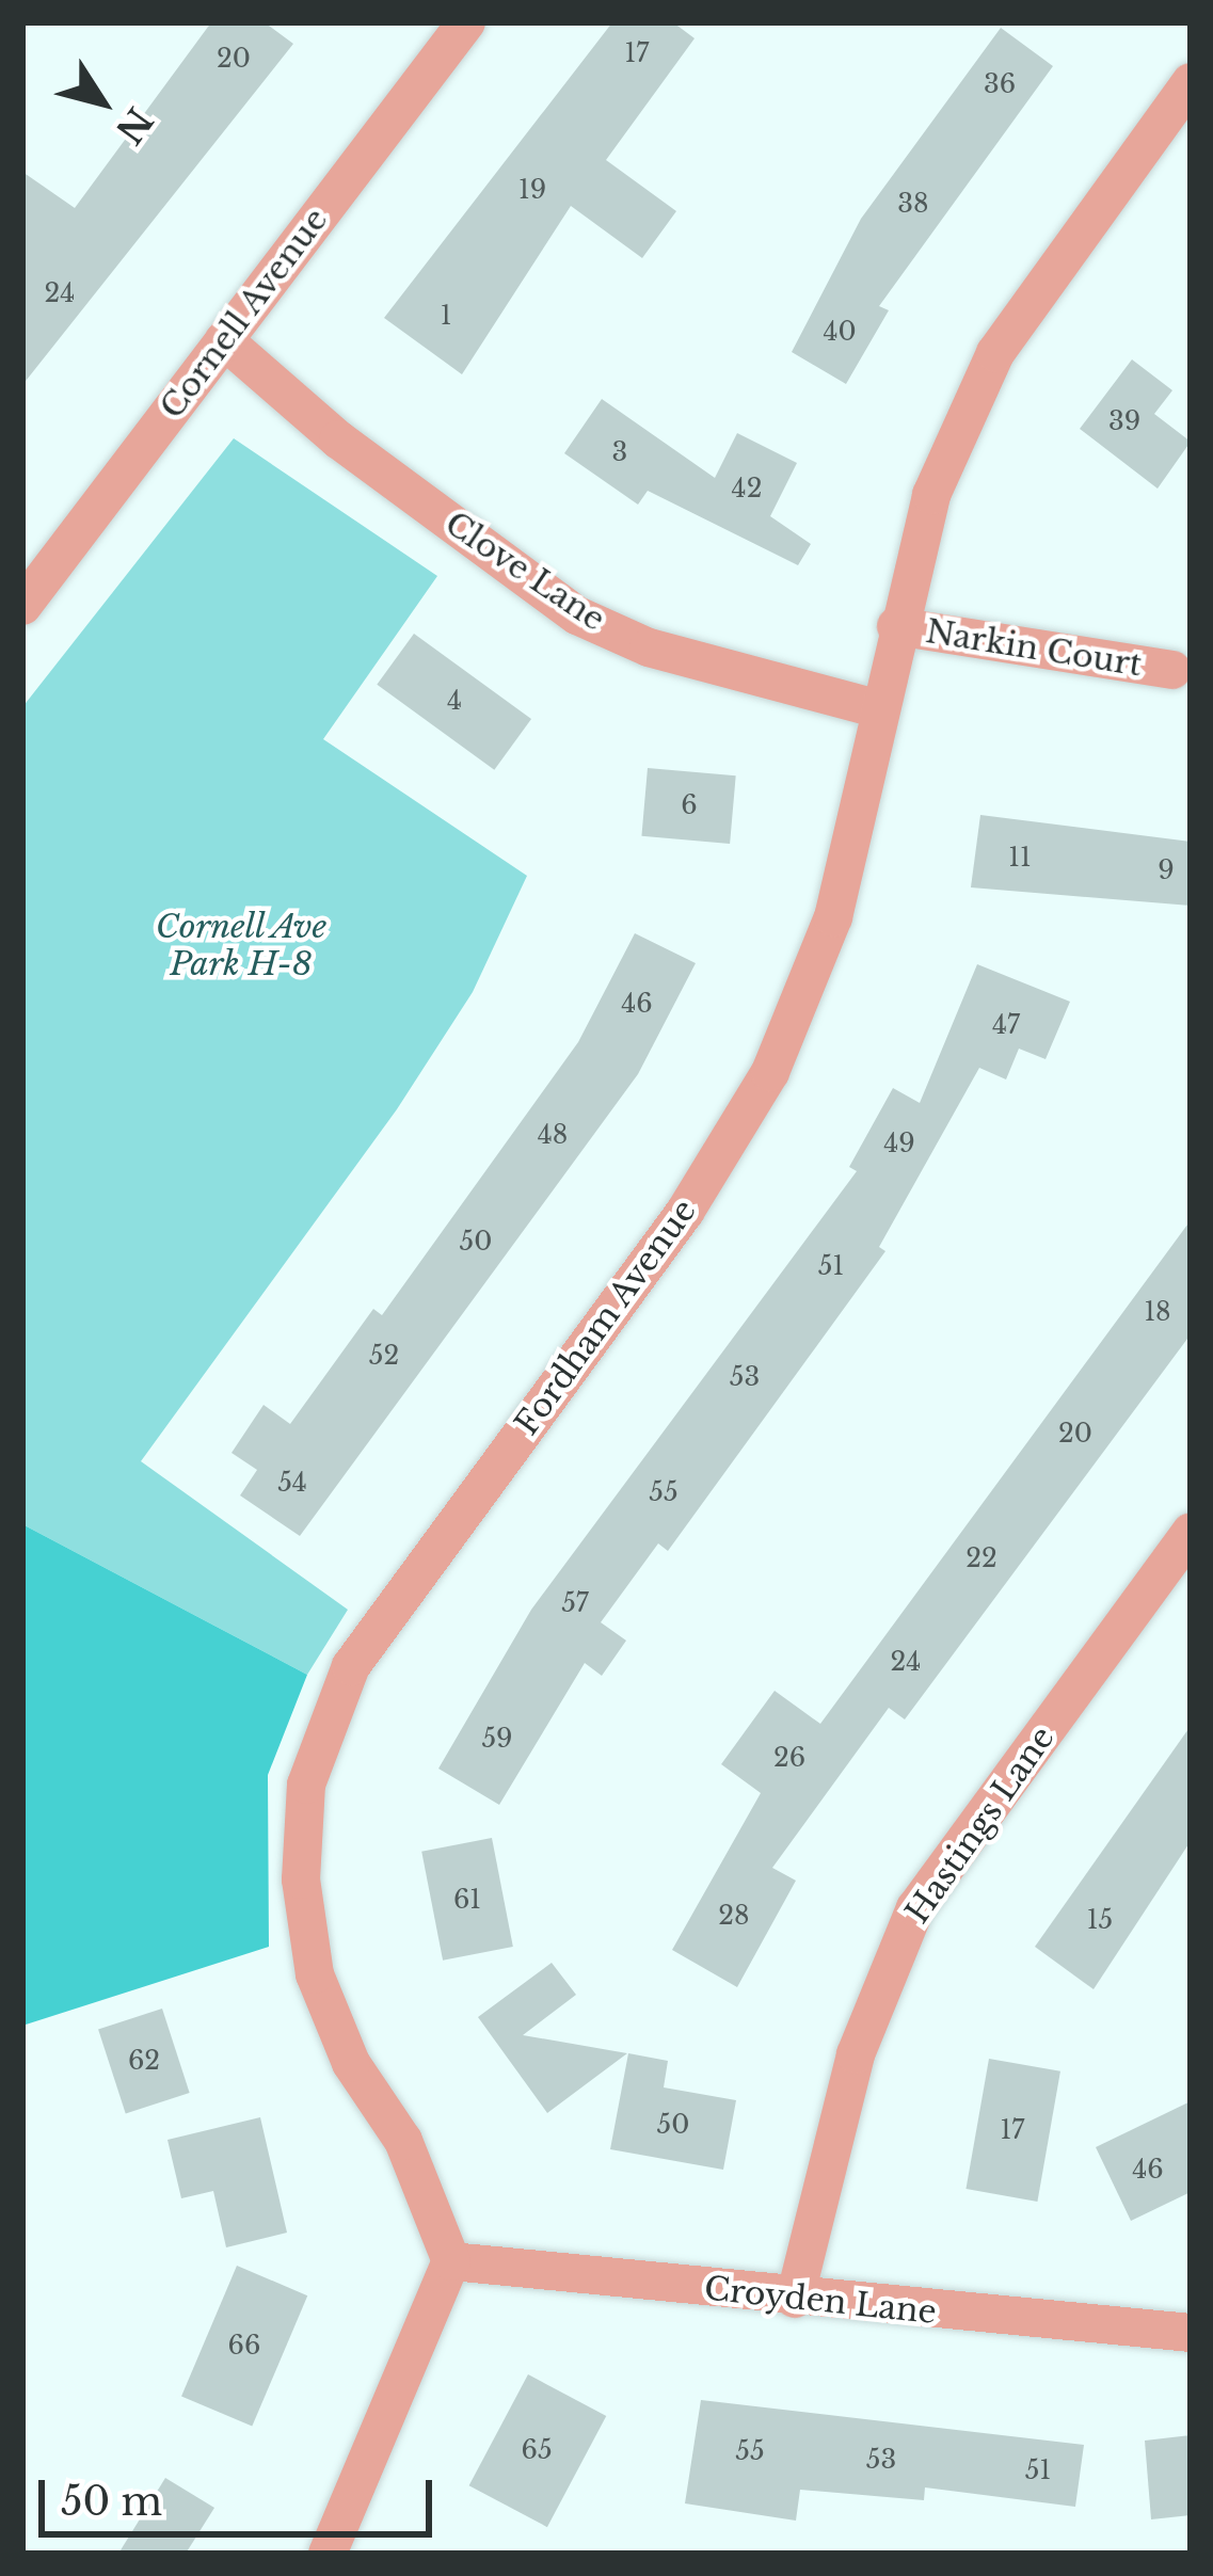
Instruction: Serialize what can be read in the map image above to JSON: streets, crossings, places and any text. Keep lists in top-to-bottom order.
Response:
{
  "streets": {
    "street": [
      "Cornell Avenue",
      "Clove Lane",
      "Narkin Court",
      "Fordham Avenue",
      "Hastings Lane",
      "Croyden Lane"
    ]
  },
  "crossings": [
    ["Cornell Avenue", "Clove Lane"],
    ["Clove Lane", "Fordham Avenue"],
    ["Narkin Court", "Fordham Avenue"],
    ["Fordham Avenue", "Croyden Lane"],
    ["Hastings Lane", "Croyden Lane"]
  ],
  "parks": ["Cornell Ave Park H-8"],
  "house_numbers": [
    "17",
    "20",
    "36",
    "19",
    "38",
    "24",
    "1",
    "40",
    "39",
    "3",
    "42",
    "4",
    "6",
    "11",
    "9",
    "46",
    "47",
    "48",
    "49",
    "50",
    "51",
    "18",
    "52",
    "53",
    "20",
    "54",
    "55",
    "22",
    "57",
    "24",
    "59",
    "26",
    "61",
    "28",
    "15",
    "62",
    "50",
    "17",
    "46",
    "66",
    "65",
    "55",
    "53",
    "51"
  ],
  "scale_bar": "50 m",
  "north": "bottom right"
}
